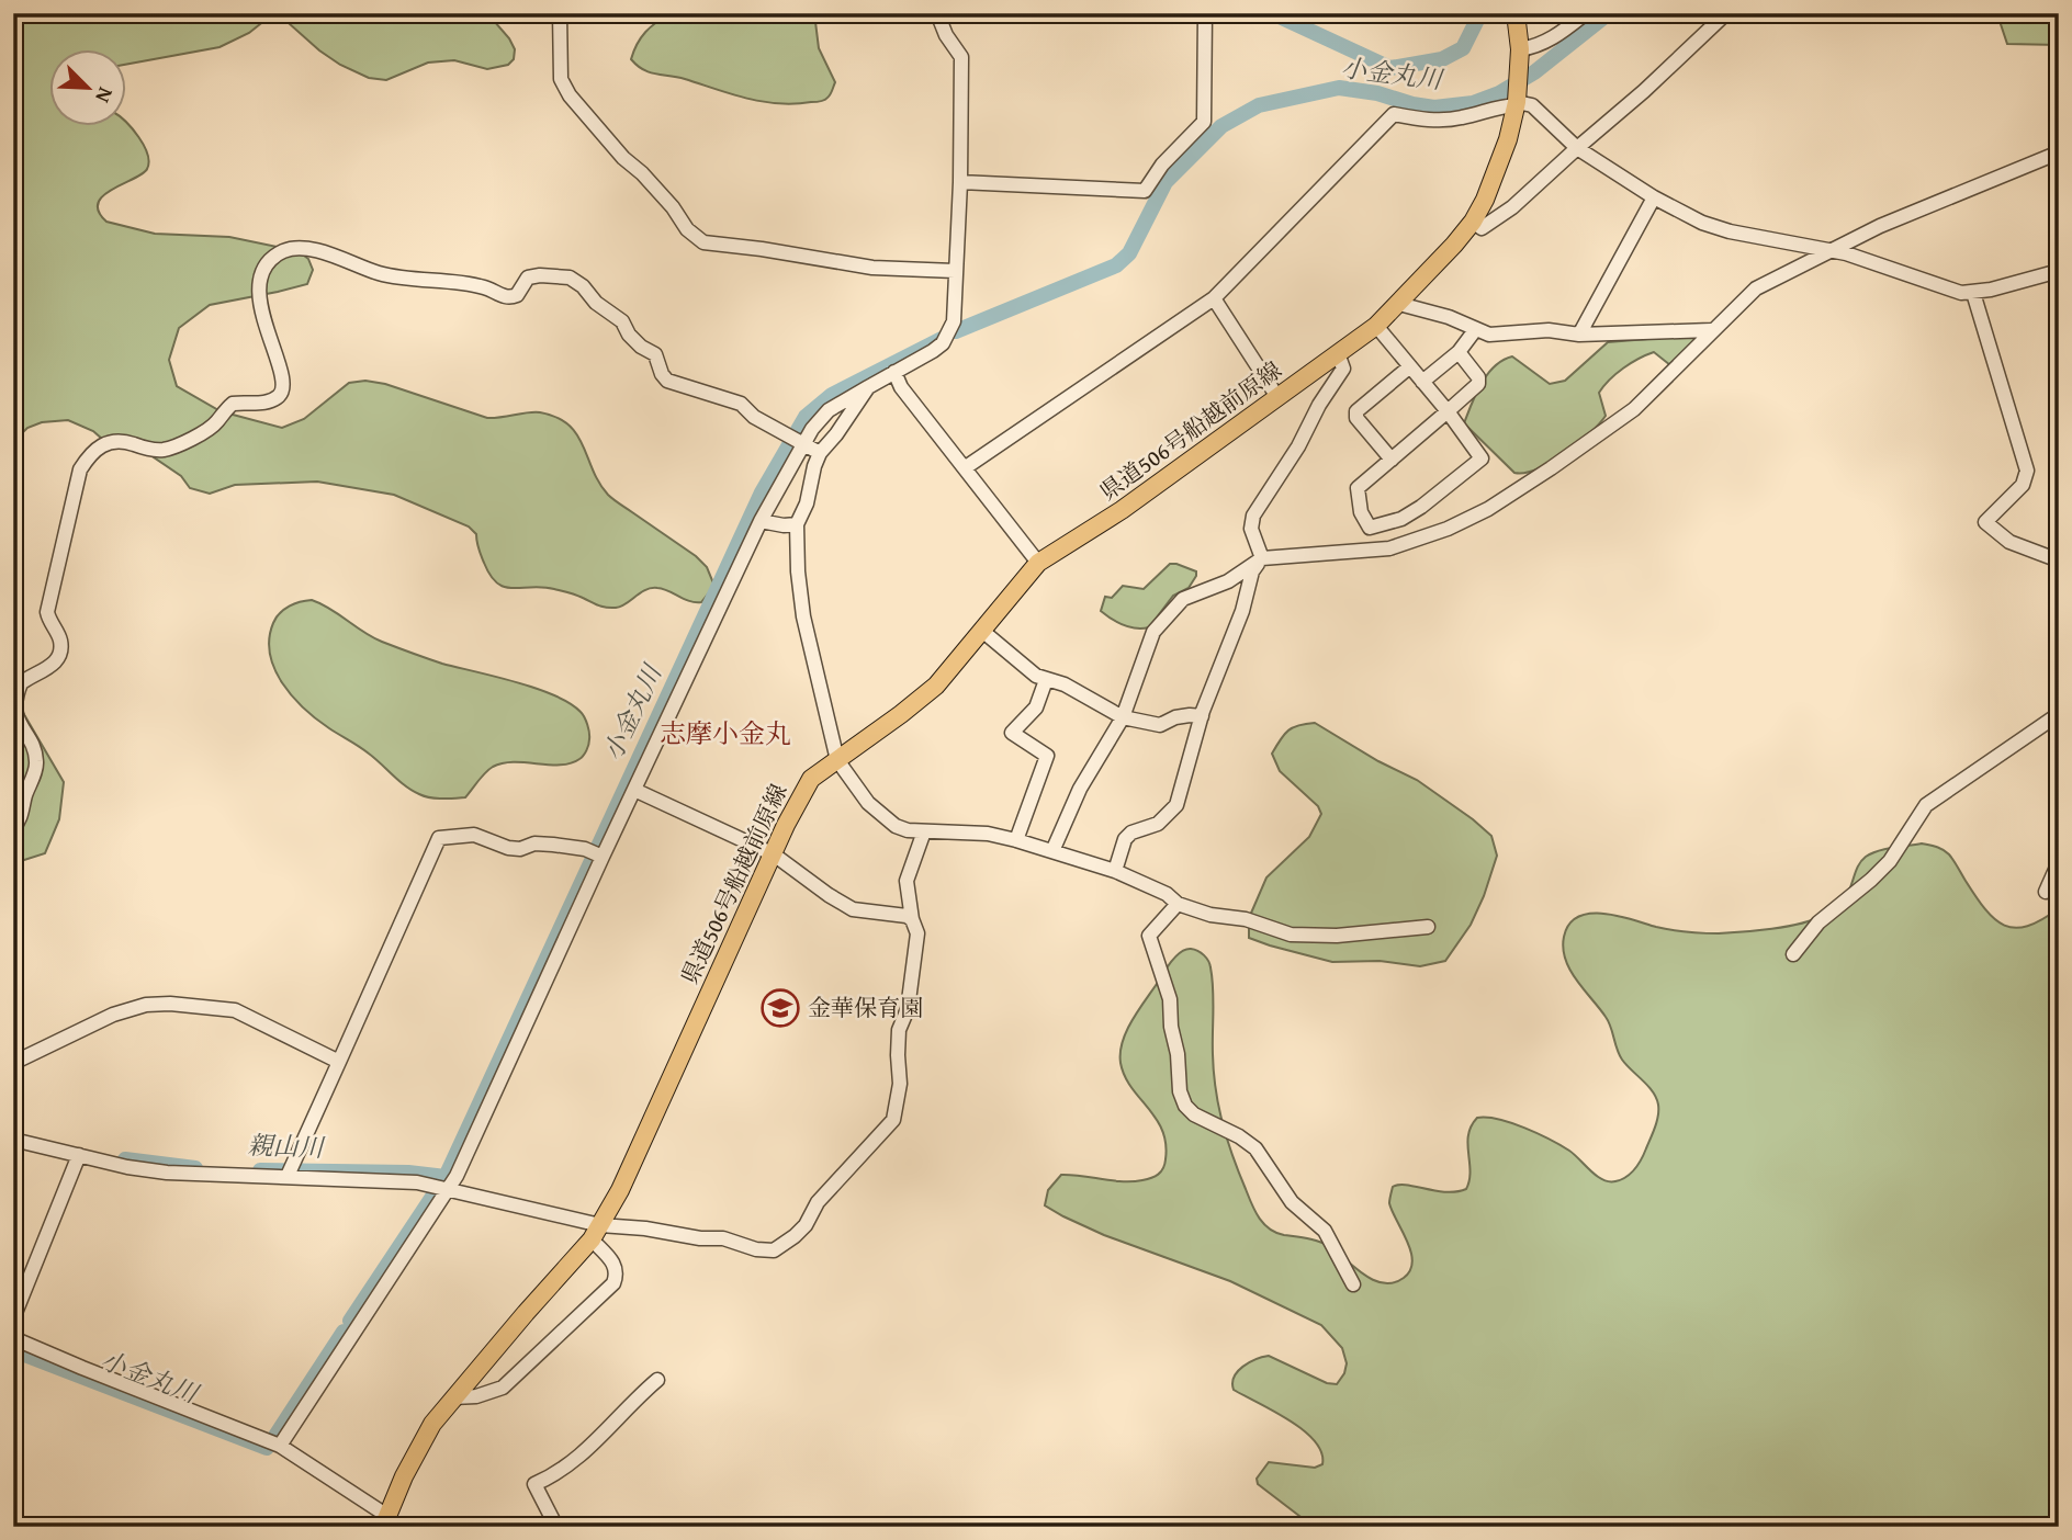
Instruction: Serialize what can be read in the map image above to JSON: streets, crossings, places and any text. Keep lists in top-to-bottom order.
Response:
{
  "streets": {
    "main road": ["県道506号船越前原線"]
  },
  "districts": ["志摩小金丸"],
  "water": ["小金丸川", "親山川"],
  "places": {
    "school or university": ["金華保育園"]
  },
  "north": "bottom right"
}
